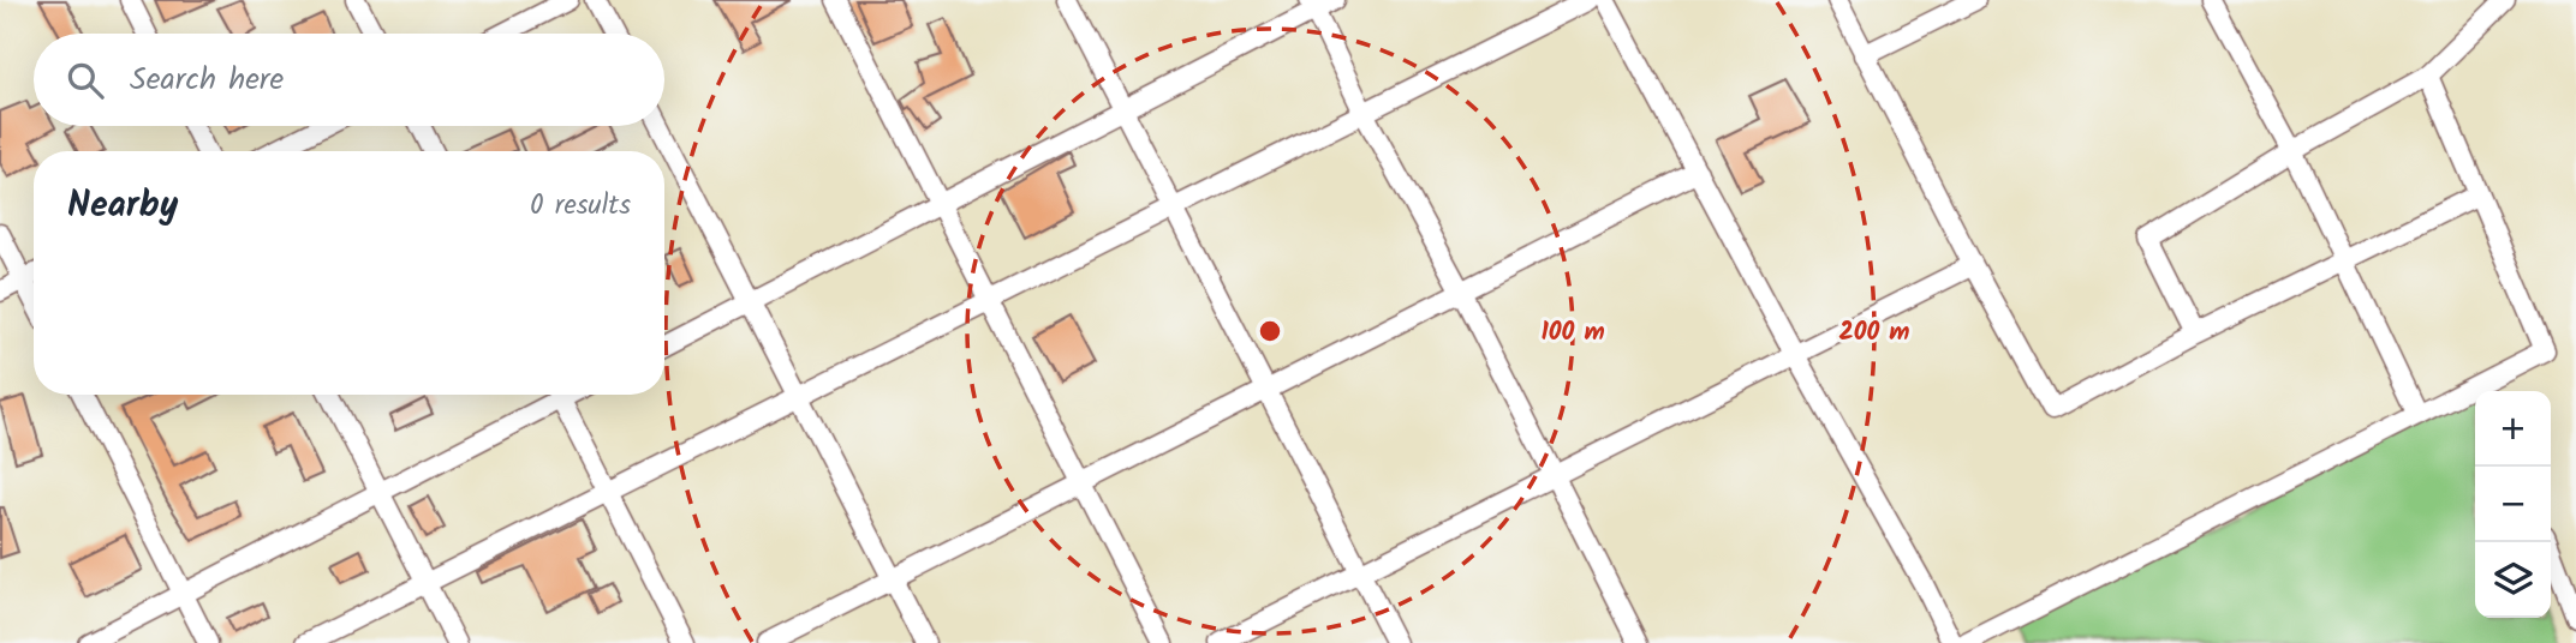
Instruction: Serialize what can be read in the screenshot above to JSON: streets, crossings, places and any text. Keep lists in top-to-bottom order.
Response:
{
  "page": {
    "search": "Search here",
    "heading": ["Nearby", "0 results"],
    "map_buttons": ["+", "−"]
  },
  "rings": ["100 m", "200 m"]
}
